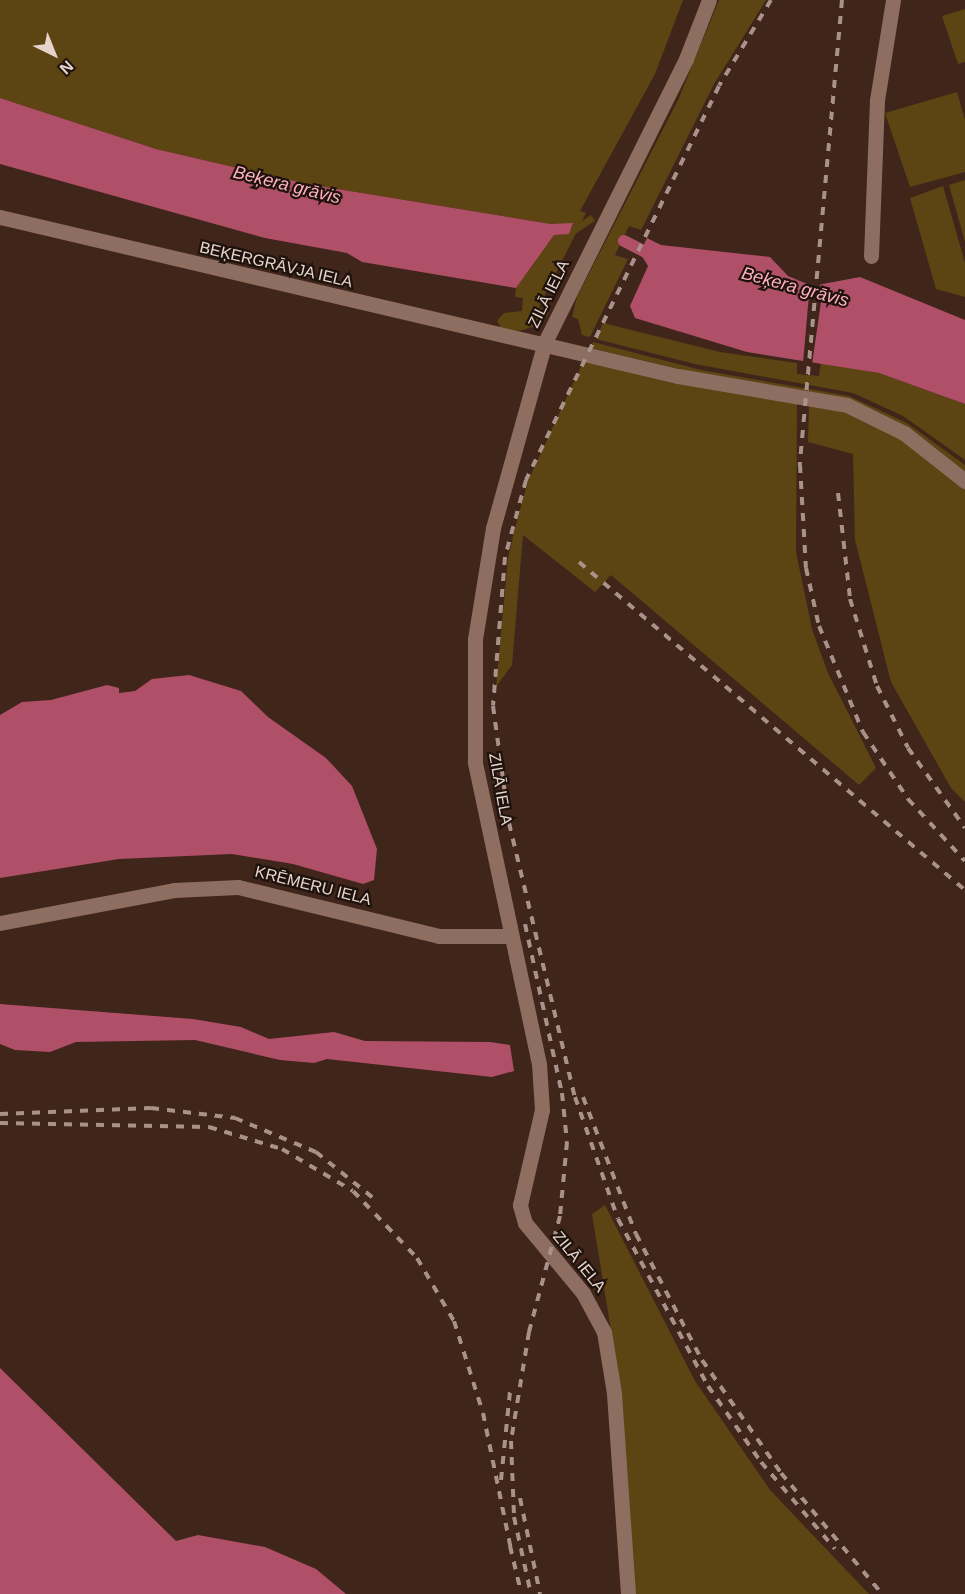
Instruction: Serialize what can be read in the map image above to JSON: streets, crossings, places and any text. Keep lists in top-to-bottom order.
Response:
{
  "streets": {
    "street": ["BEĶERGRĀVJA IELA", "ZILĀ IELA", "KRĒMERU IELA"]
  },
  "crossings": [
    ["BEĶERGRĀVJA IELA", "ZILĀ IELA"],
    ["ZILĀ IELA", "KRĒMERU IELA"]
  ],
  "water": ["Beķera grāvis"],
  "north": "bottom right"
}
